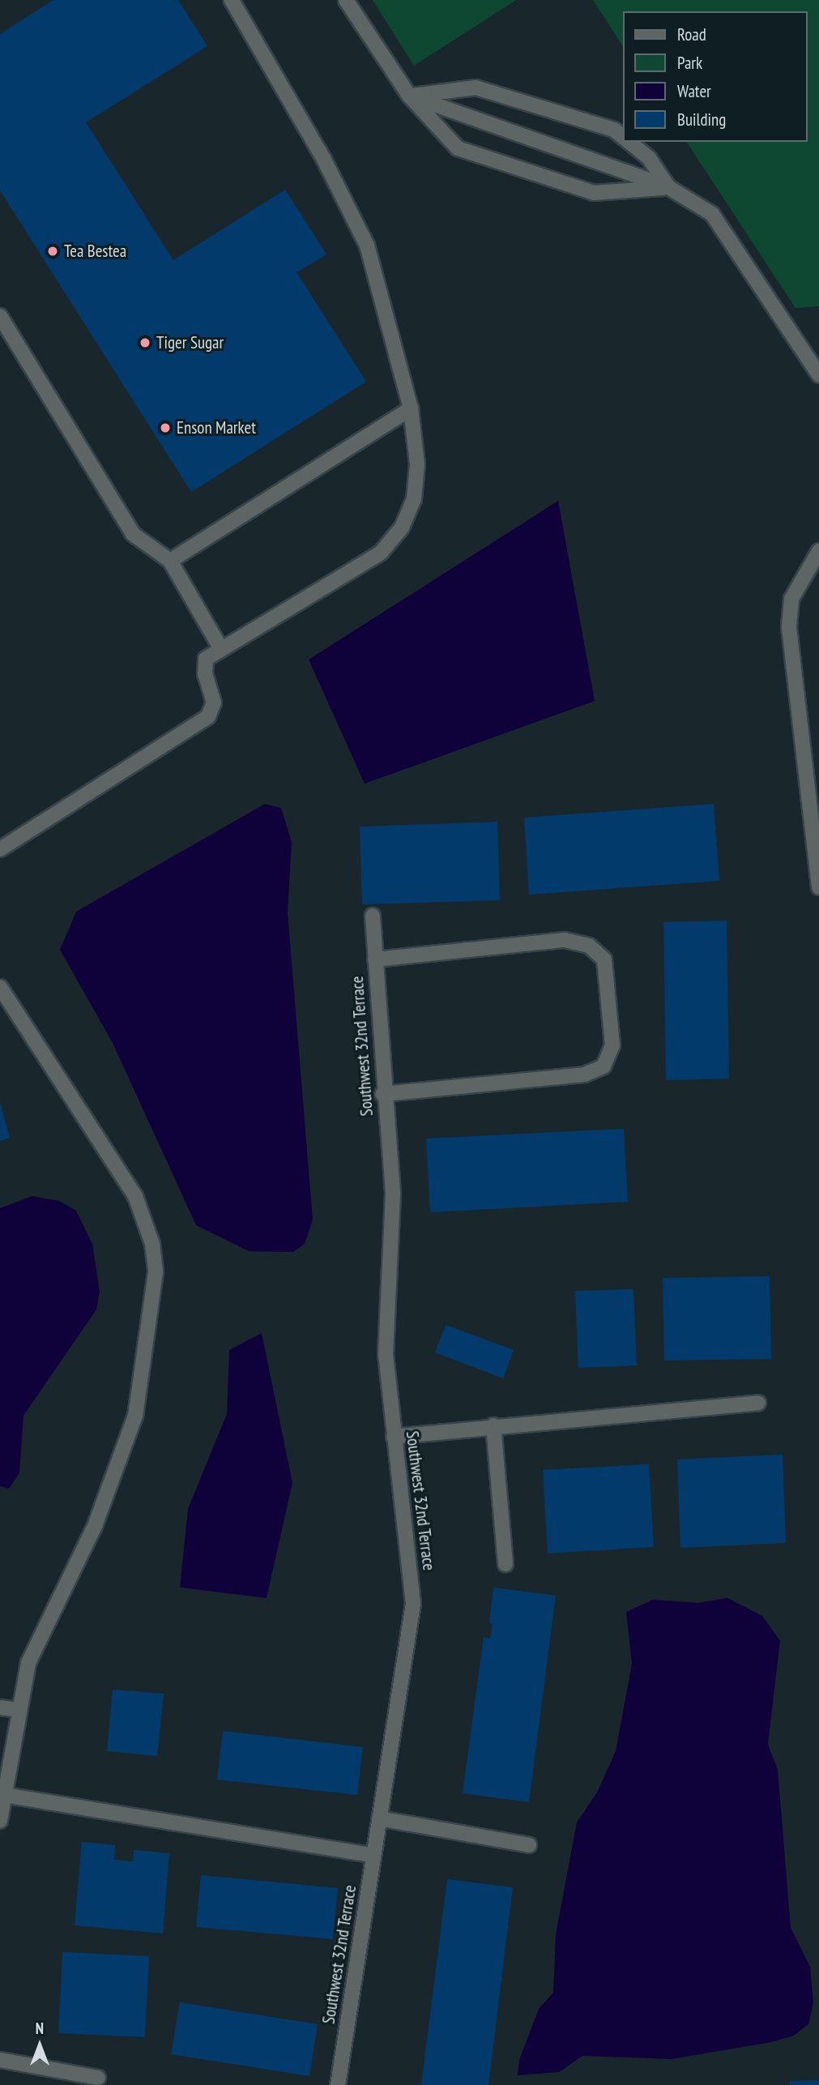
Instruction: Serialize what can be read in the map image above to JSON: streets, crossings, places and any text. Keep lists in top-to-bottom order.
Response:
{
  "streets": {
    "street": ["Southwest 32nd Terrace"]
  },
  "places": ["Tea Bestea", "Tiger Sugar", "Enson Market"],
  "legend": [
    "Road",
    "Park",
    "Water",
    "Building"
  ],
  "north": "top"
}
